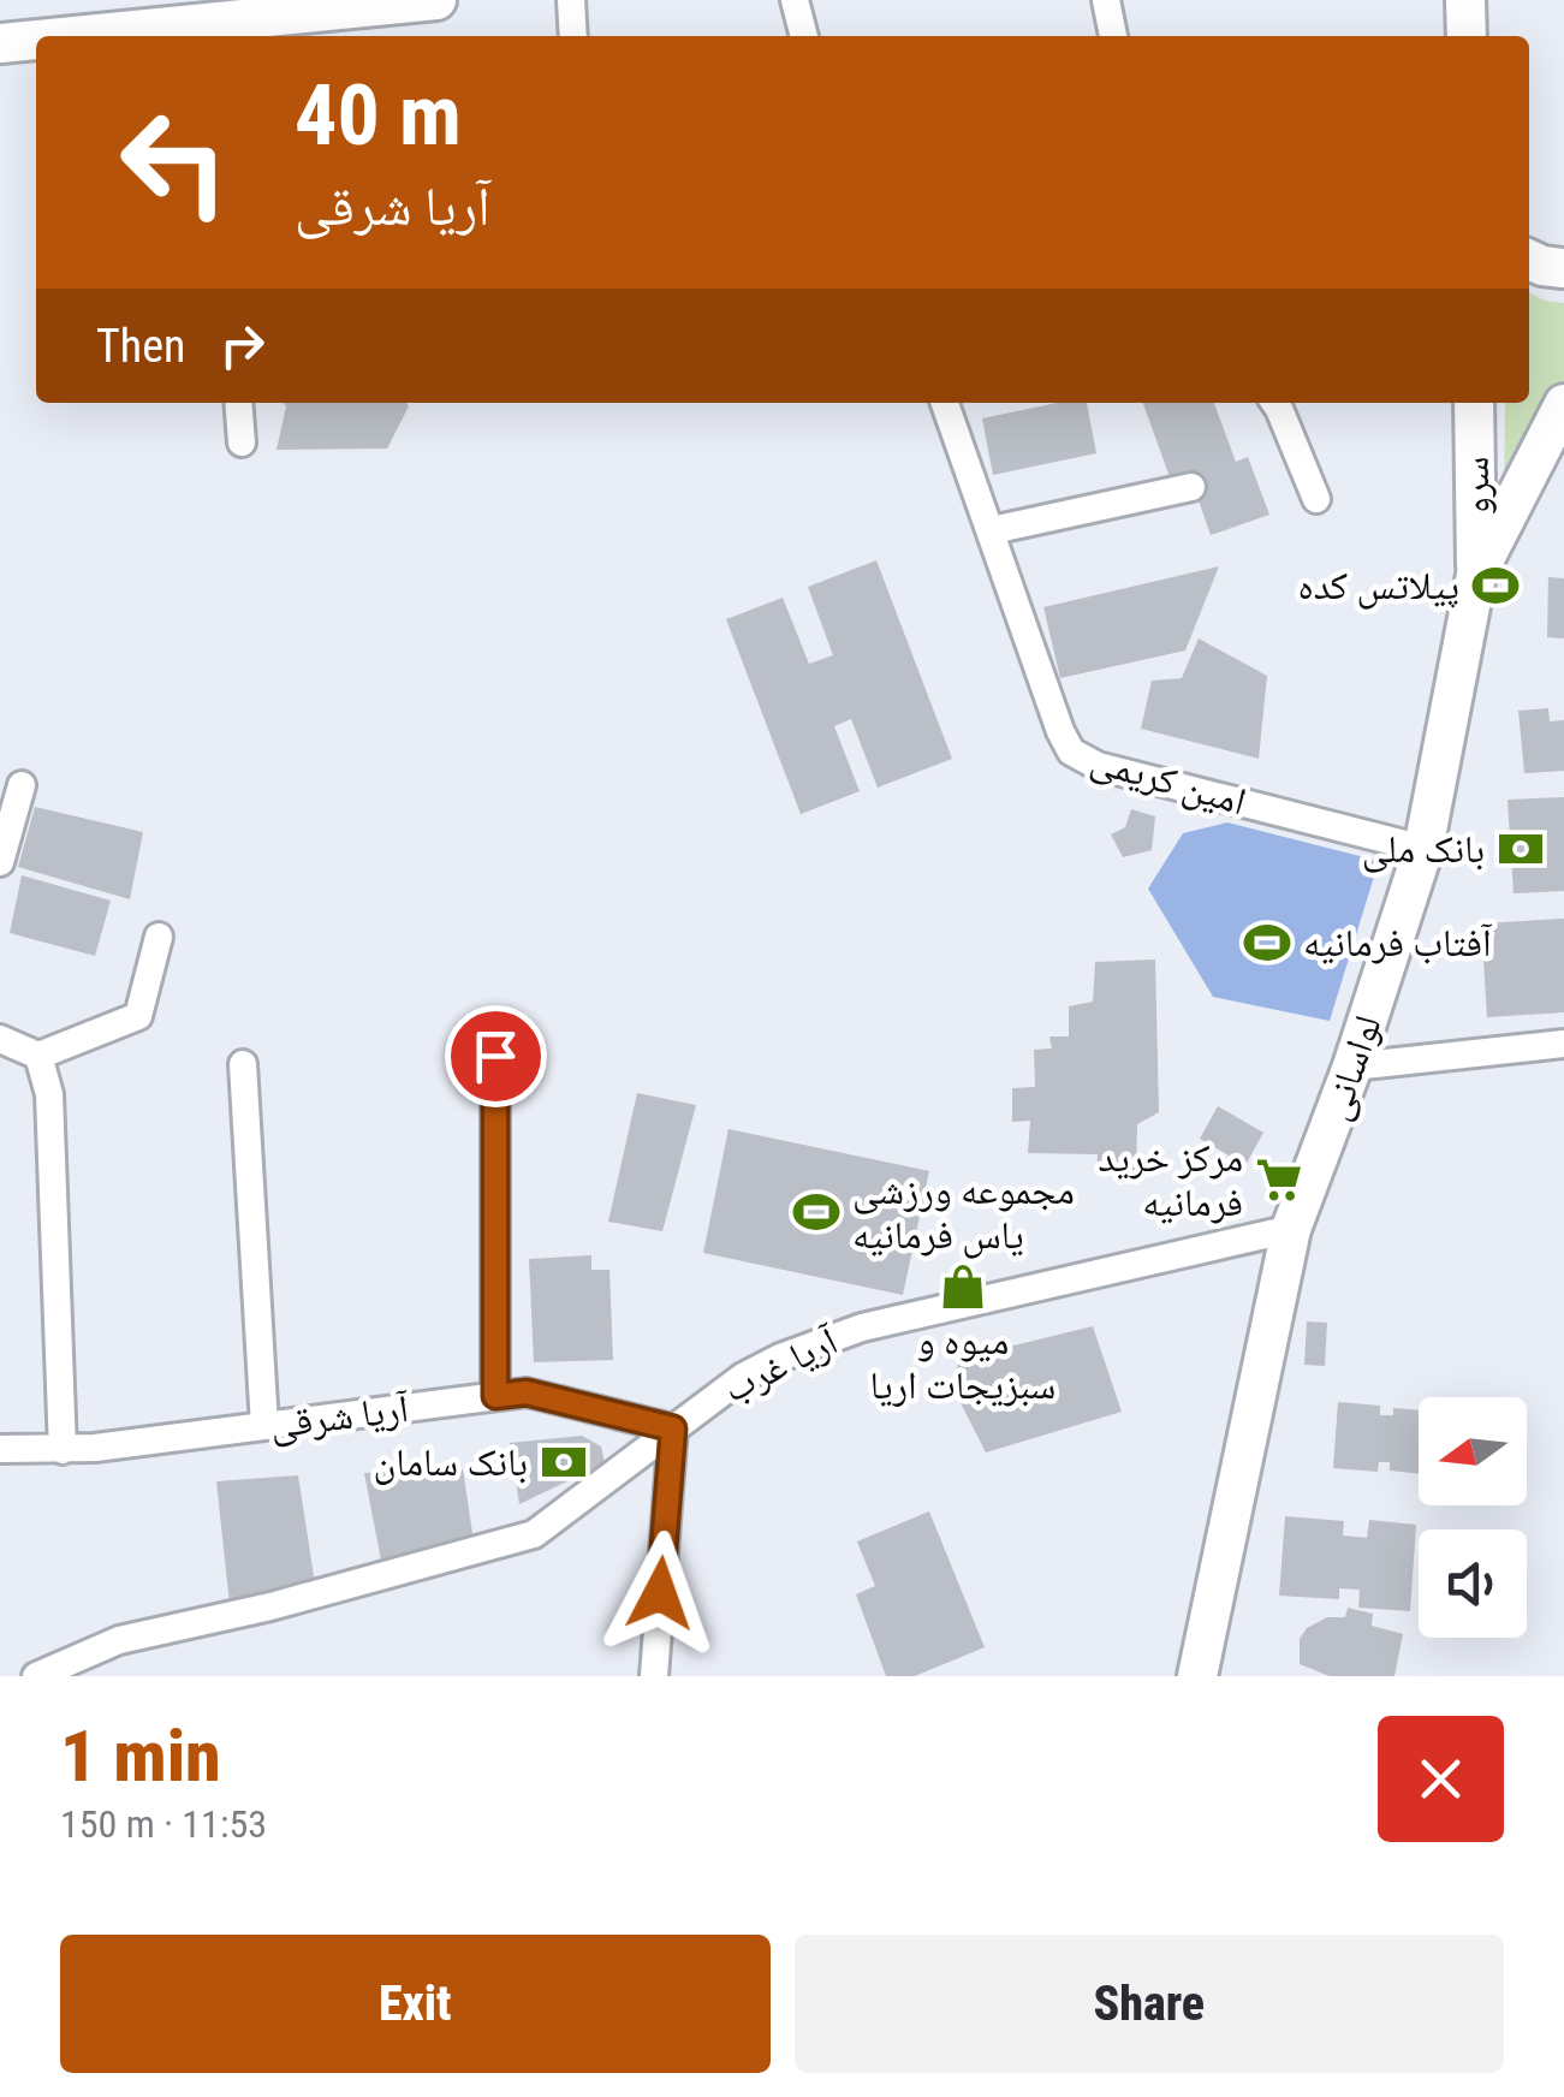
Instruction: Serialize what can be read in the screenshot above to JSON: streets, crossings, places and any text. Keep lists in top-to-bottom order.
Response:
{
  "streets": {
    "main road": ["سرو", "لواسانی"],
    "street": ["امین کریمی", "آریا غرب", "آریا شرقی"]
  },
  "crossings": [
    ["سرو", "لواسانی"],
    ["امین کریمی", "لواسانی"],
    ["لواسانی", "آریا غرب"],
    ["آریا غرب", "آریا شرقی"]
  ],
  "places": {
    "sports": ["پیلاتس کده", "آفتاب فرمانیه", "مجموعه ورزشی یاس فرمانیه"],
    "bank": ["بانک ملی", "بانک سامان"],
    "supermarket": ["مرکز خرید فرمانیه"],
    "shop": ["میوه و سبزیجات اریا"]
  },
  "north": "left",
  "page": {
    "turn": ["40 m", "آریا شرقی"],
    "then": "Then",
    "heading": ["1 min", "150 m · 11:53"],
    "buttons": ["Exit", "Share"]
  }
}
